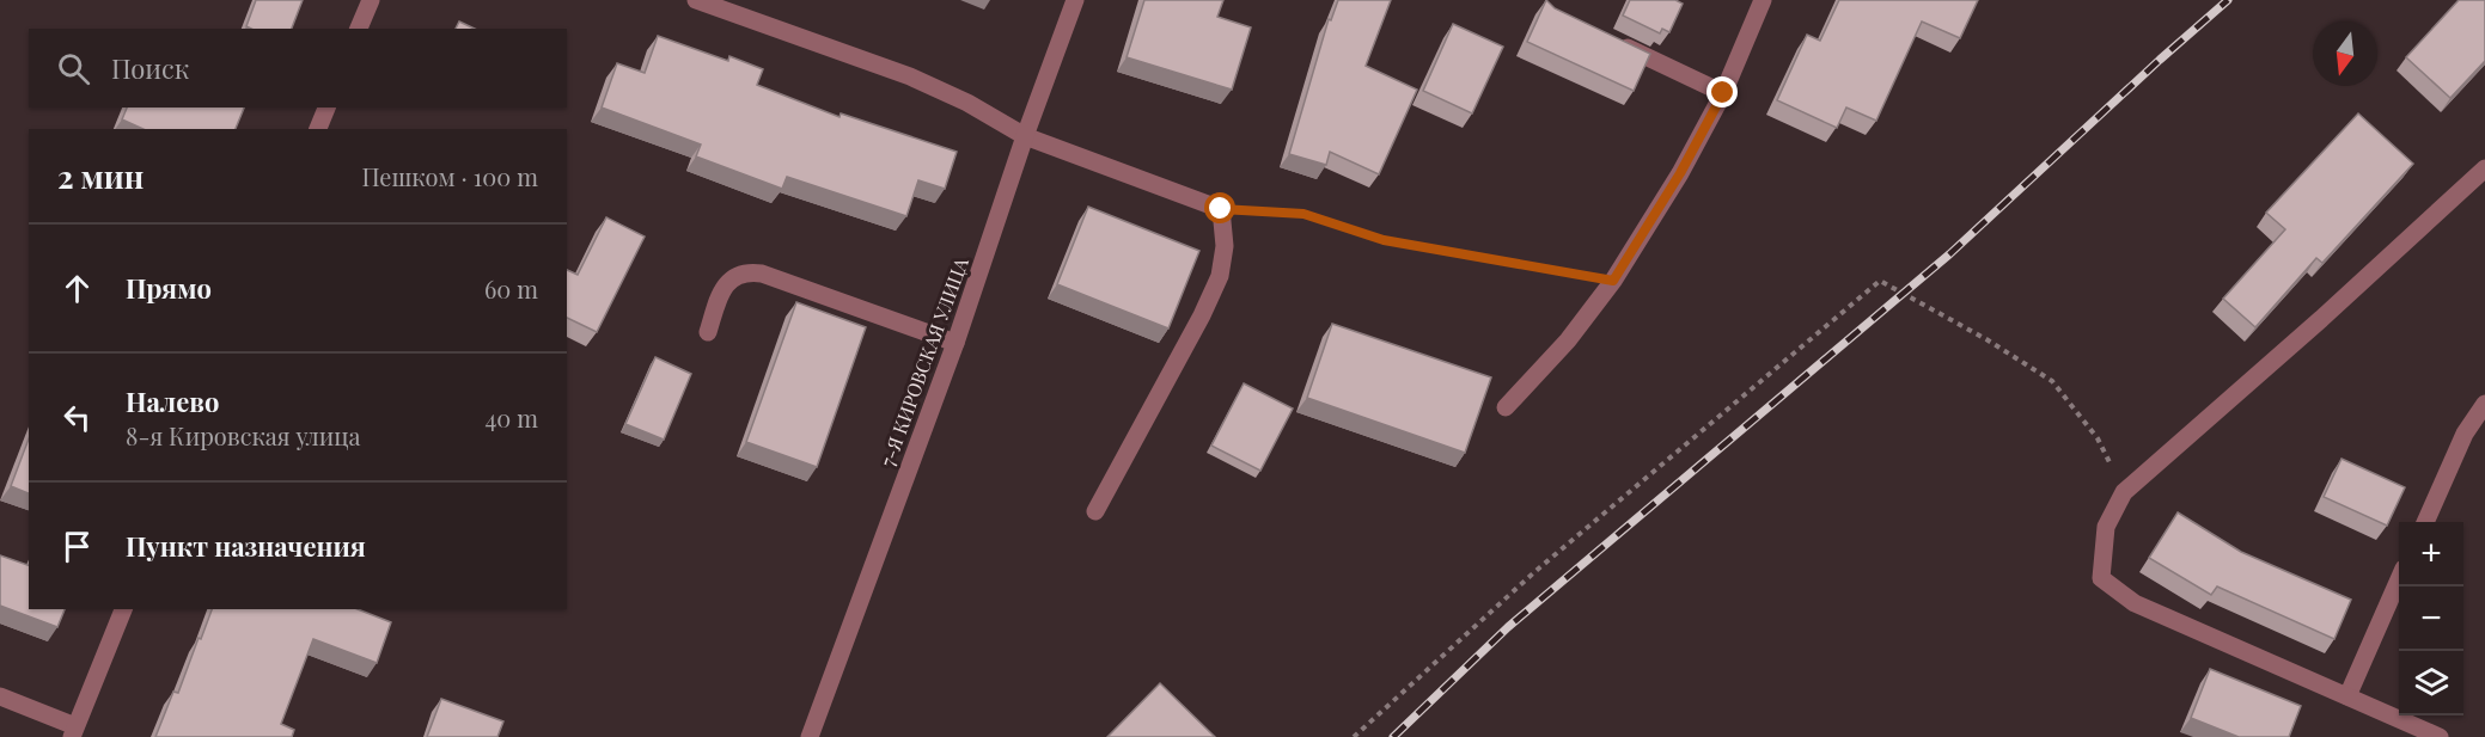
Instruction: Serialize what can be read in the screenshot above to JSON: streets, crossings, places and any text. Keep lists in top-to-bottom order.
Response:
{
  "streets": {
    "street": ["7-Я КИРОВСКАЯ УЛИЦА"]
  },
  "north": "bottom",
  "page": {
    "search": "Поиск",
    "heading": ["2 мин", "Пешком · 100 m"],
    "list": [
      ["Прямо", "60 m"],
      ["Налево", "8-я Кировская улица", "40 m"],
      "Пункт назначения"
    ],
    "map_buttons": ["+", "−"]
  }
}
